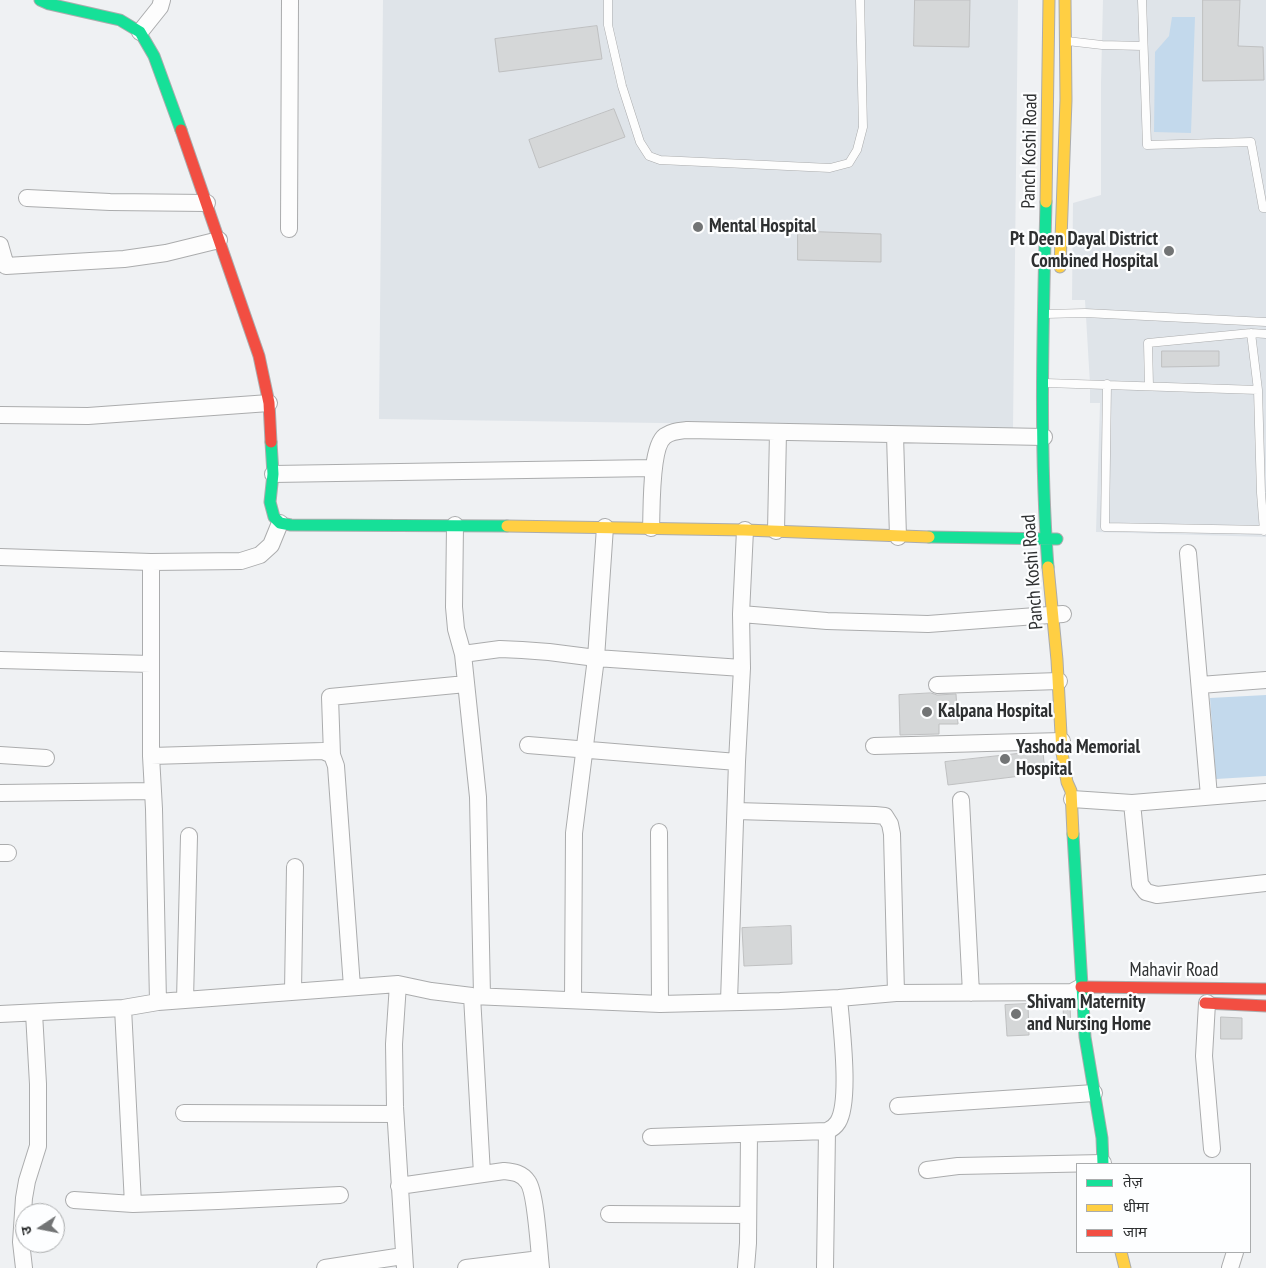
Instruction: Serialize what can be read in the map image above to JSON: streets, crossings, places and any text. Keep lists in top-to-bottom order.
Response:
{
  "streets": {
    "street": ["Panch Koshi Road", "Mahavir Road"]
  },
  "crossings": [
    ["Panch Koshi Road", "Mahavir Road"]
  ],
  "places": [
    "Mental Hospital",
    "Pt Deen Dayal District Combined Hospital",
    "Kalpana Hospital",
    "Yashoda Memorial Hospital",
    "Shivam Maternity and Nursing Home"
  ],
  "legend": ["तेज़", "धीमा", "जाम"],
  "north": "left"
}
